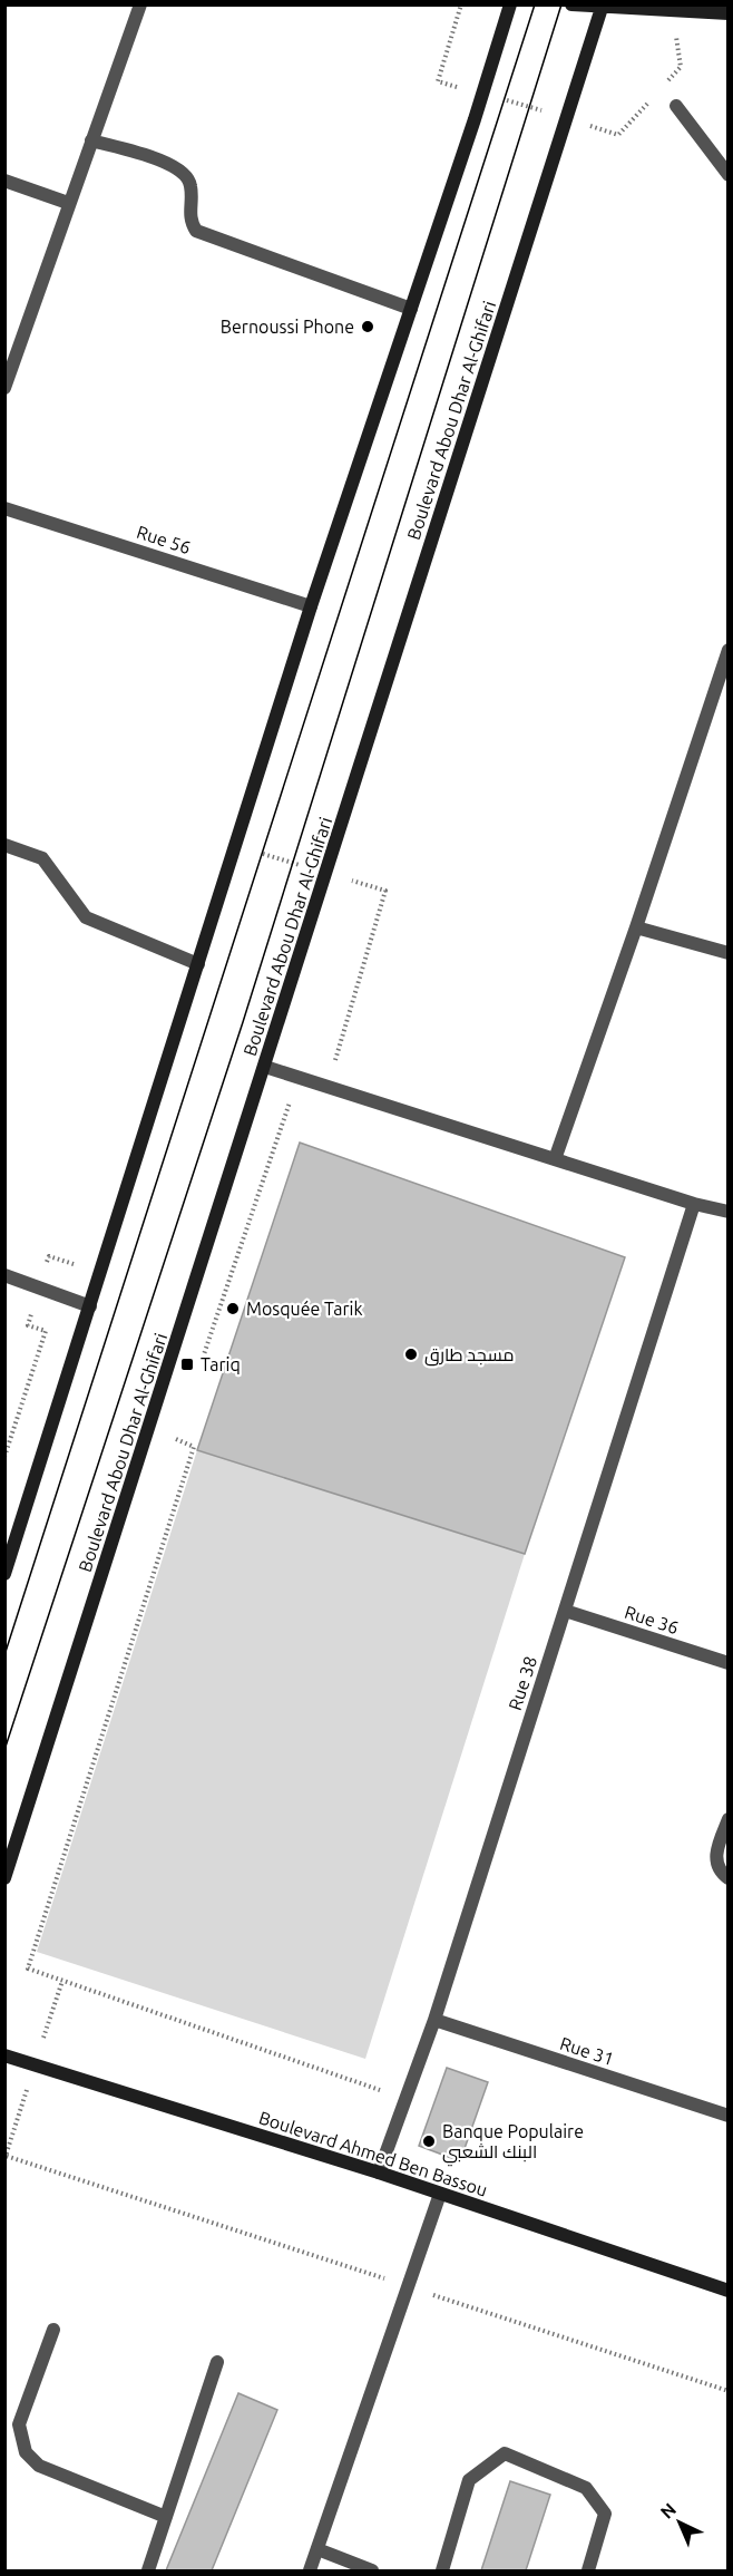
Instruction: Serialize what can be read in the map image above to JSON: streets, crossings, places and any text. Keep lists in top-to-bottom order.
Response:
{
  "streets": {
    "street": [
      "Boulevard Abou Dhar Al-Ghifari",
      "Rue 56",
      "Rue 36",
      "Rue 38",
      "Rue 31",
      "Boulevard Ahmed Ben Bassou"
    ]
  },
  "crossings": [
    ["Rue 36", "Rue 38"],
    ["Rue 38", "Rue 31"],
    ["Rue 38", "Boulevard Ahmed Ben Bassou"]
  ],
  "places": {
    "other": [
      "Bernoussi Phone",
      "Mosquée Tarik",
      "مسجد طارق",
      "Banque Populaire البنك الشعبي"
    ],
    "transit": ["Tariq"]
  },
  "north": "top left"
}
